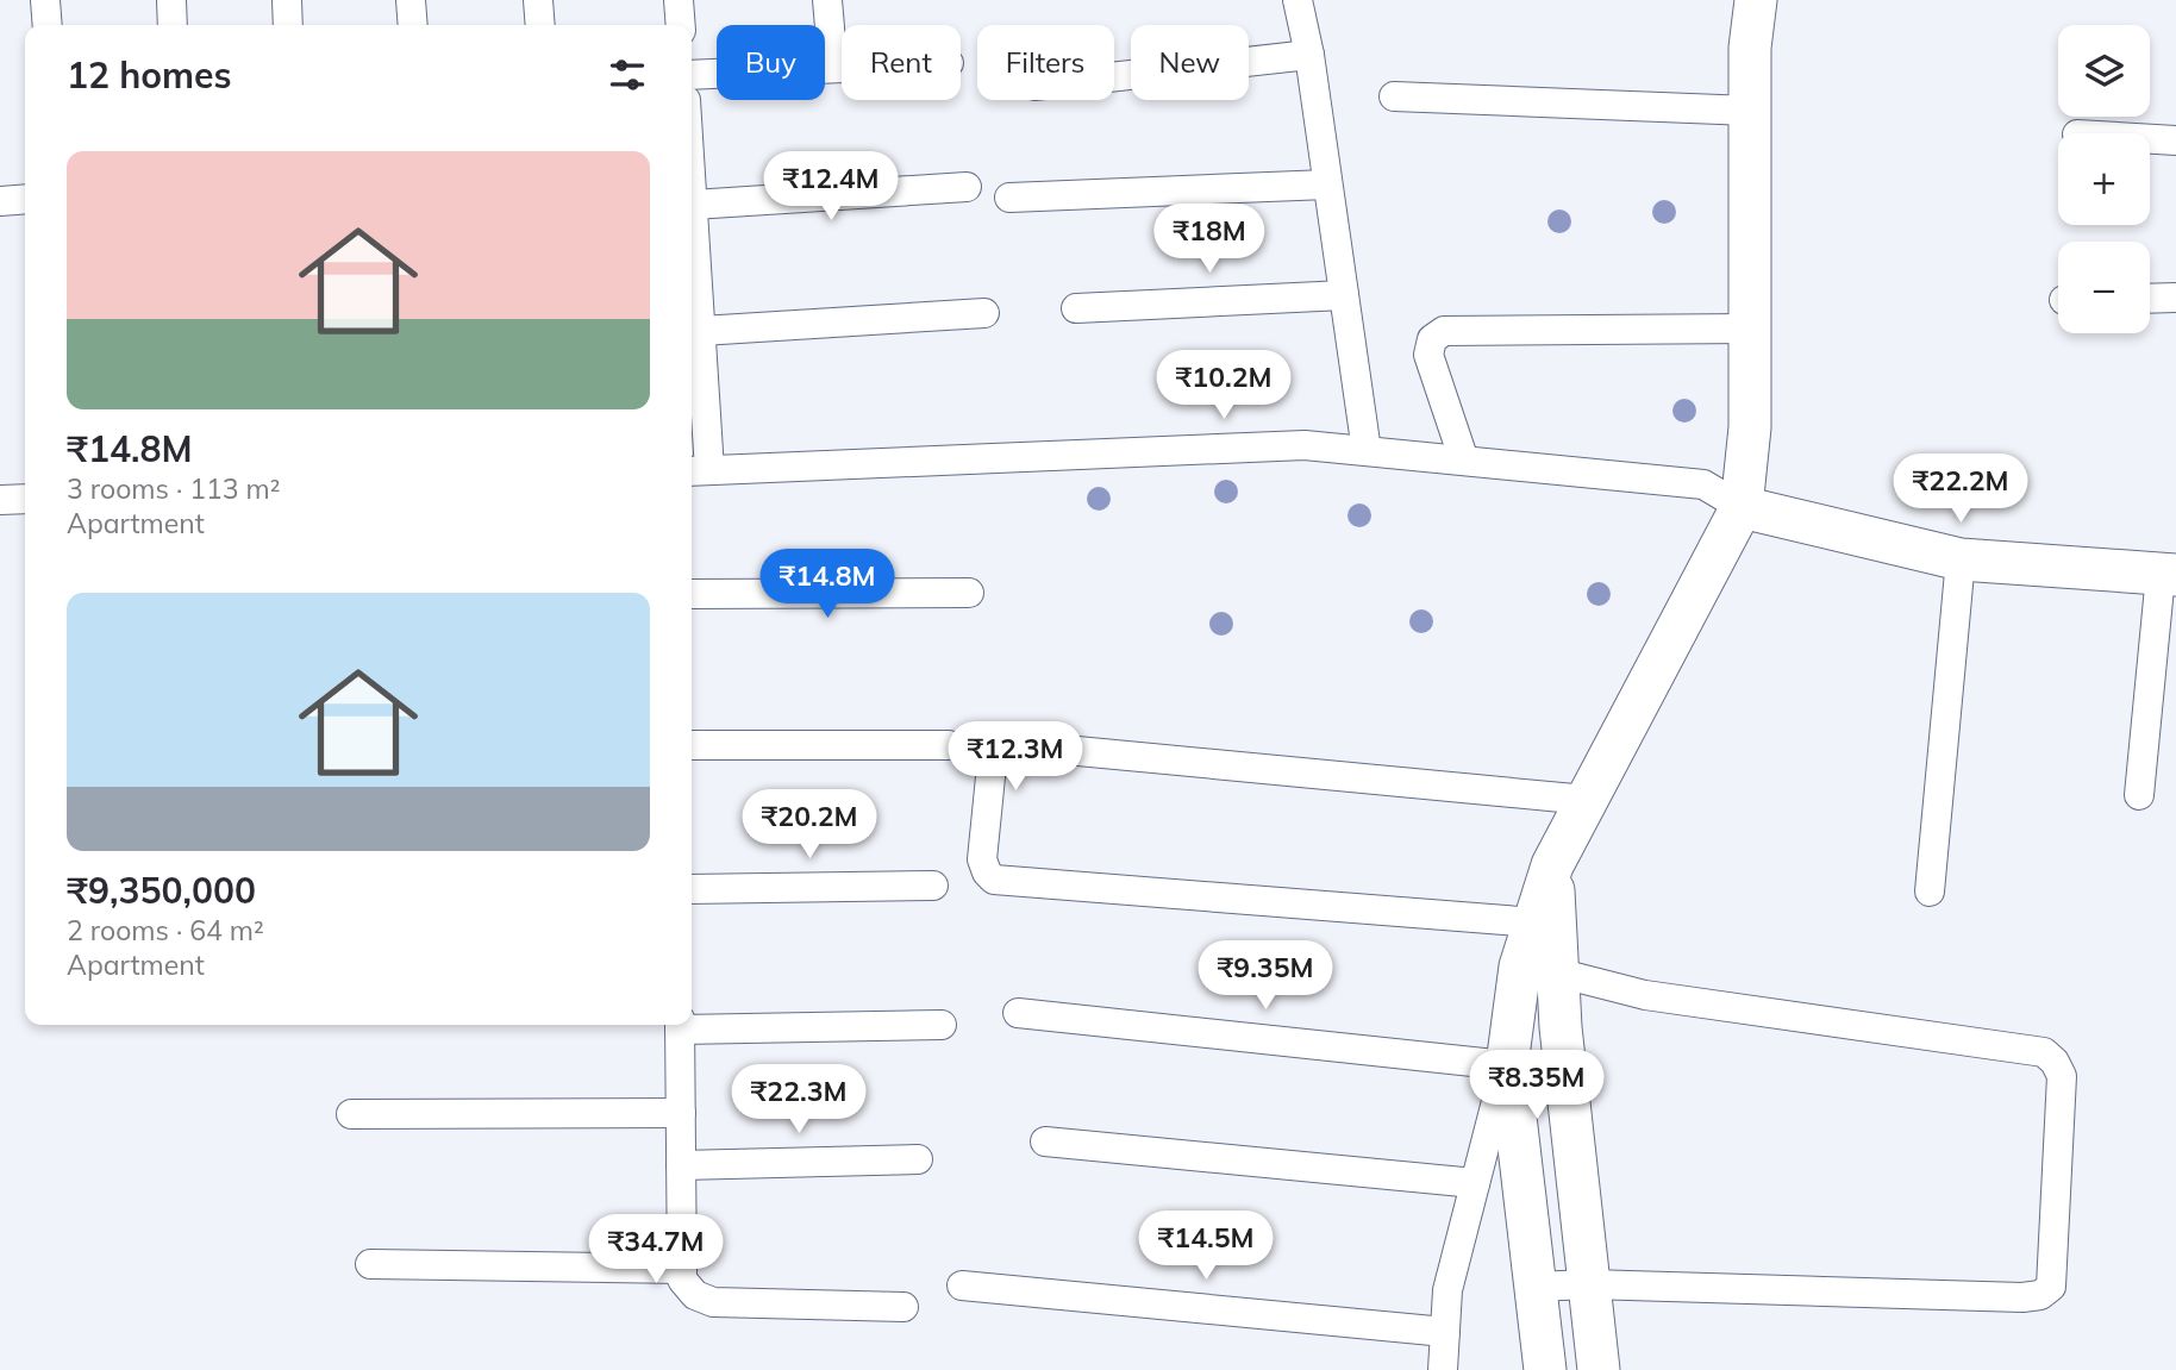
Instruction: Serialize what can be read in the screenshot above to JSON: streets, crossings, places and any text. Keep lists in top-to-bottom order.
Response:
{
  "page": {
    "map_buttons": ["+", "−"],
    "chip": [
      "Buy",
      "Rent",
      "Filters",
      "New"
    ],
    "heading": "12 homes",
    "list": [
      {
        "name": "₹14.8M",
        "note": "3 rooms · 113 m² · Apartment"
      },
      {
        "name": "₹9,350,000",
        "note": "2 rooms · 64 m² · Apartment"
      }
    ],
    "price": [
      "₹12.4M",
      "₹18M",
      "₹10.2M",
      "₹22.2M",
      "₹14.8M",
      "₹12.3M",
      "₹20.2M",
      "₹9.35M",
      "₹8.35M",
      "₹22.3M",
      "₹14.5M",
      "₹34.7M"
    ]
  }
}
